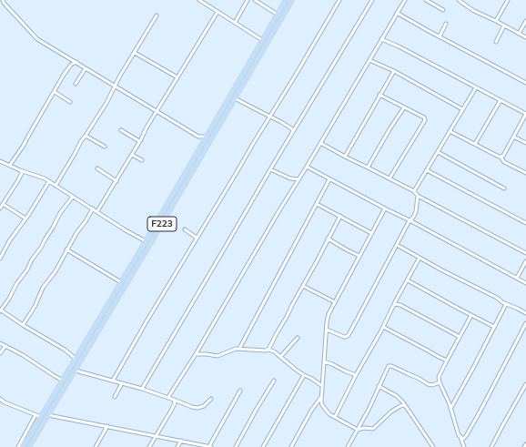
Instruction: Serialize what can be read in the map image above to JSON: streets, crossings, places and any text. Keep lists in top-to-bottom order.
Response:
{
  "streets": {
    "main road": ["F223"]
  }
}
